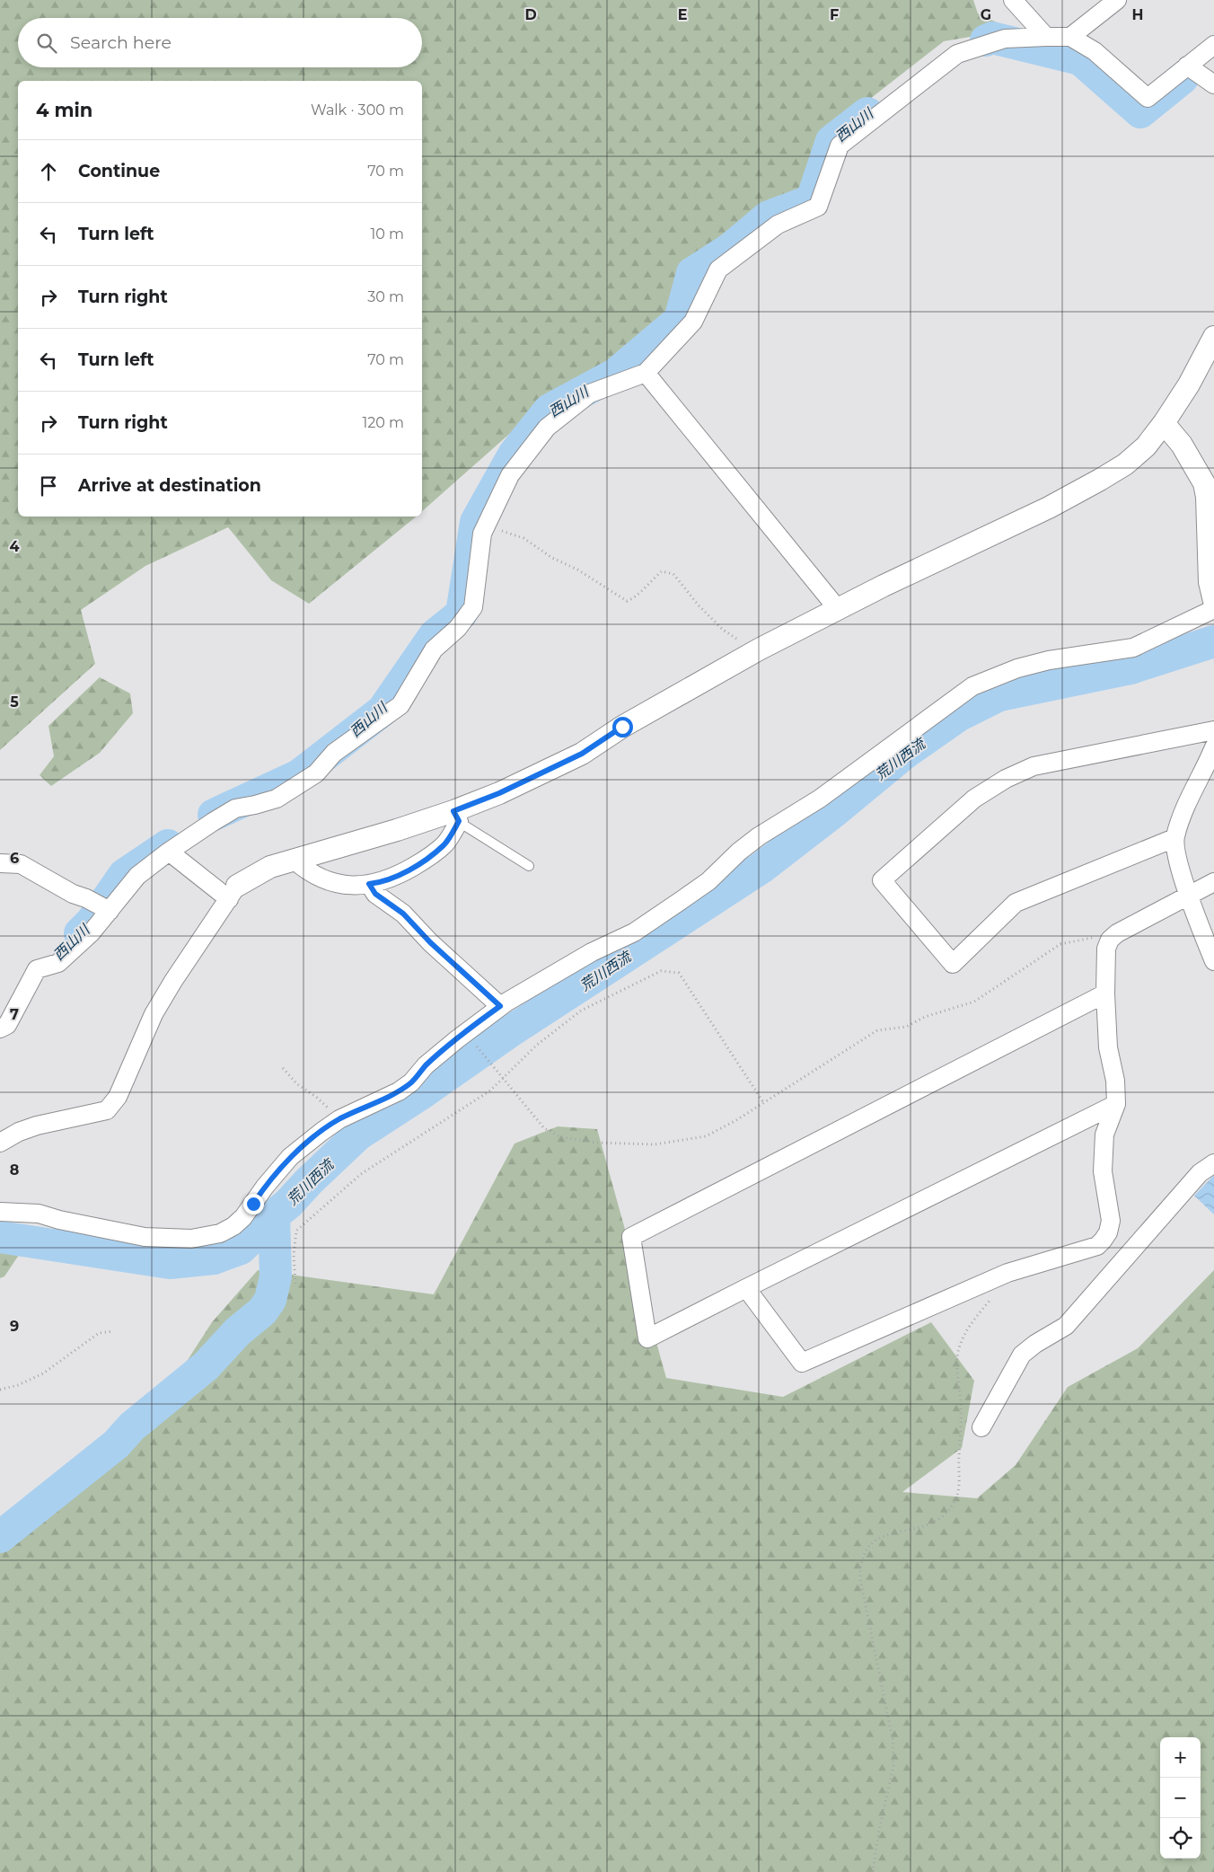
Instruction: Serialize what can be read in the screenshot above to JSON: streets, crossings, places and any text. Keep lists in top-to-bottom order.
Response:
{
  "water": ["西山川", "荒川西流"],
  "page": {
    "search": "Search here",
    "heading": ["4 min", "Walk · 300 m"],
    "list": [
      ["Continue", "70 m"],
      ["Turn left", "10 m"],
      ["Turn right", "30 m"],
      ["Turn left", "70 m"],
      ["Turn right", "120 m"],
      "Arrive at destination"
    ],
    "map_buttons": ["+", "−"]
  },
  "grid": {
    "columns": [
      "D",
      "E",
      "F",
      "G",
      "H"
    ],
    "rows": [
      "4",
      "5",
      "6",
      "7",
      "8",
      "9"
    ]
  }
}
